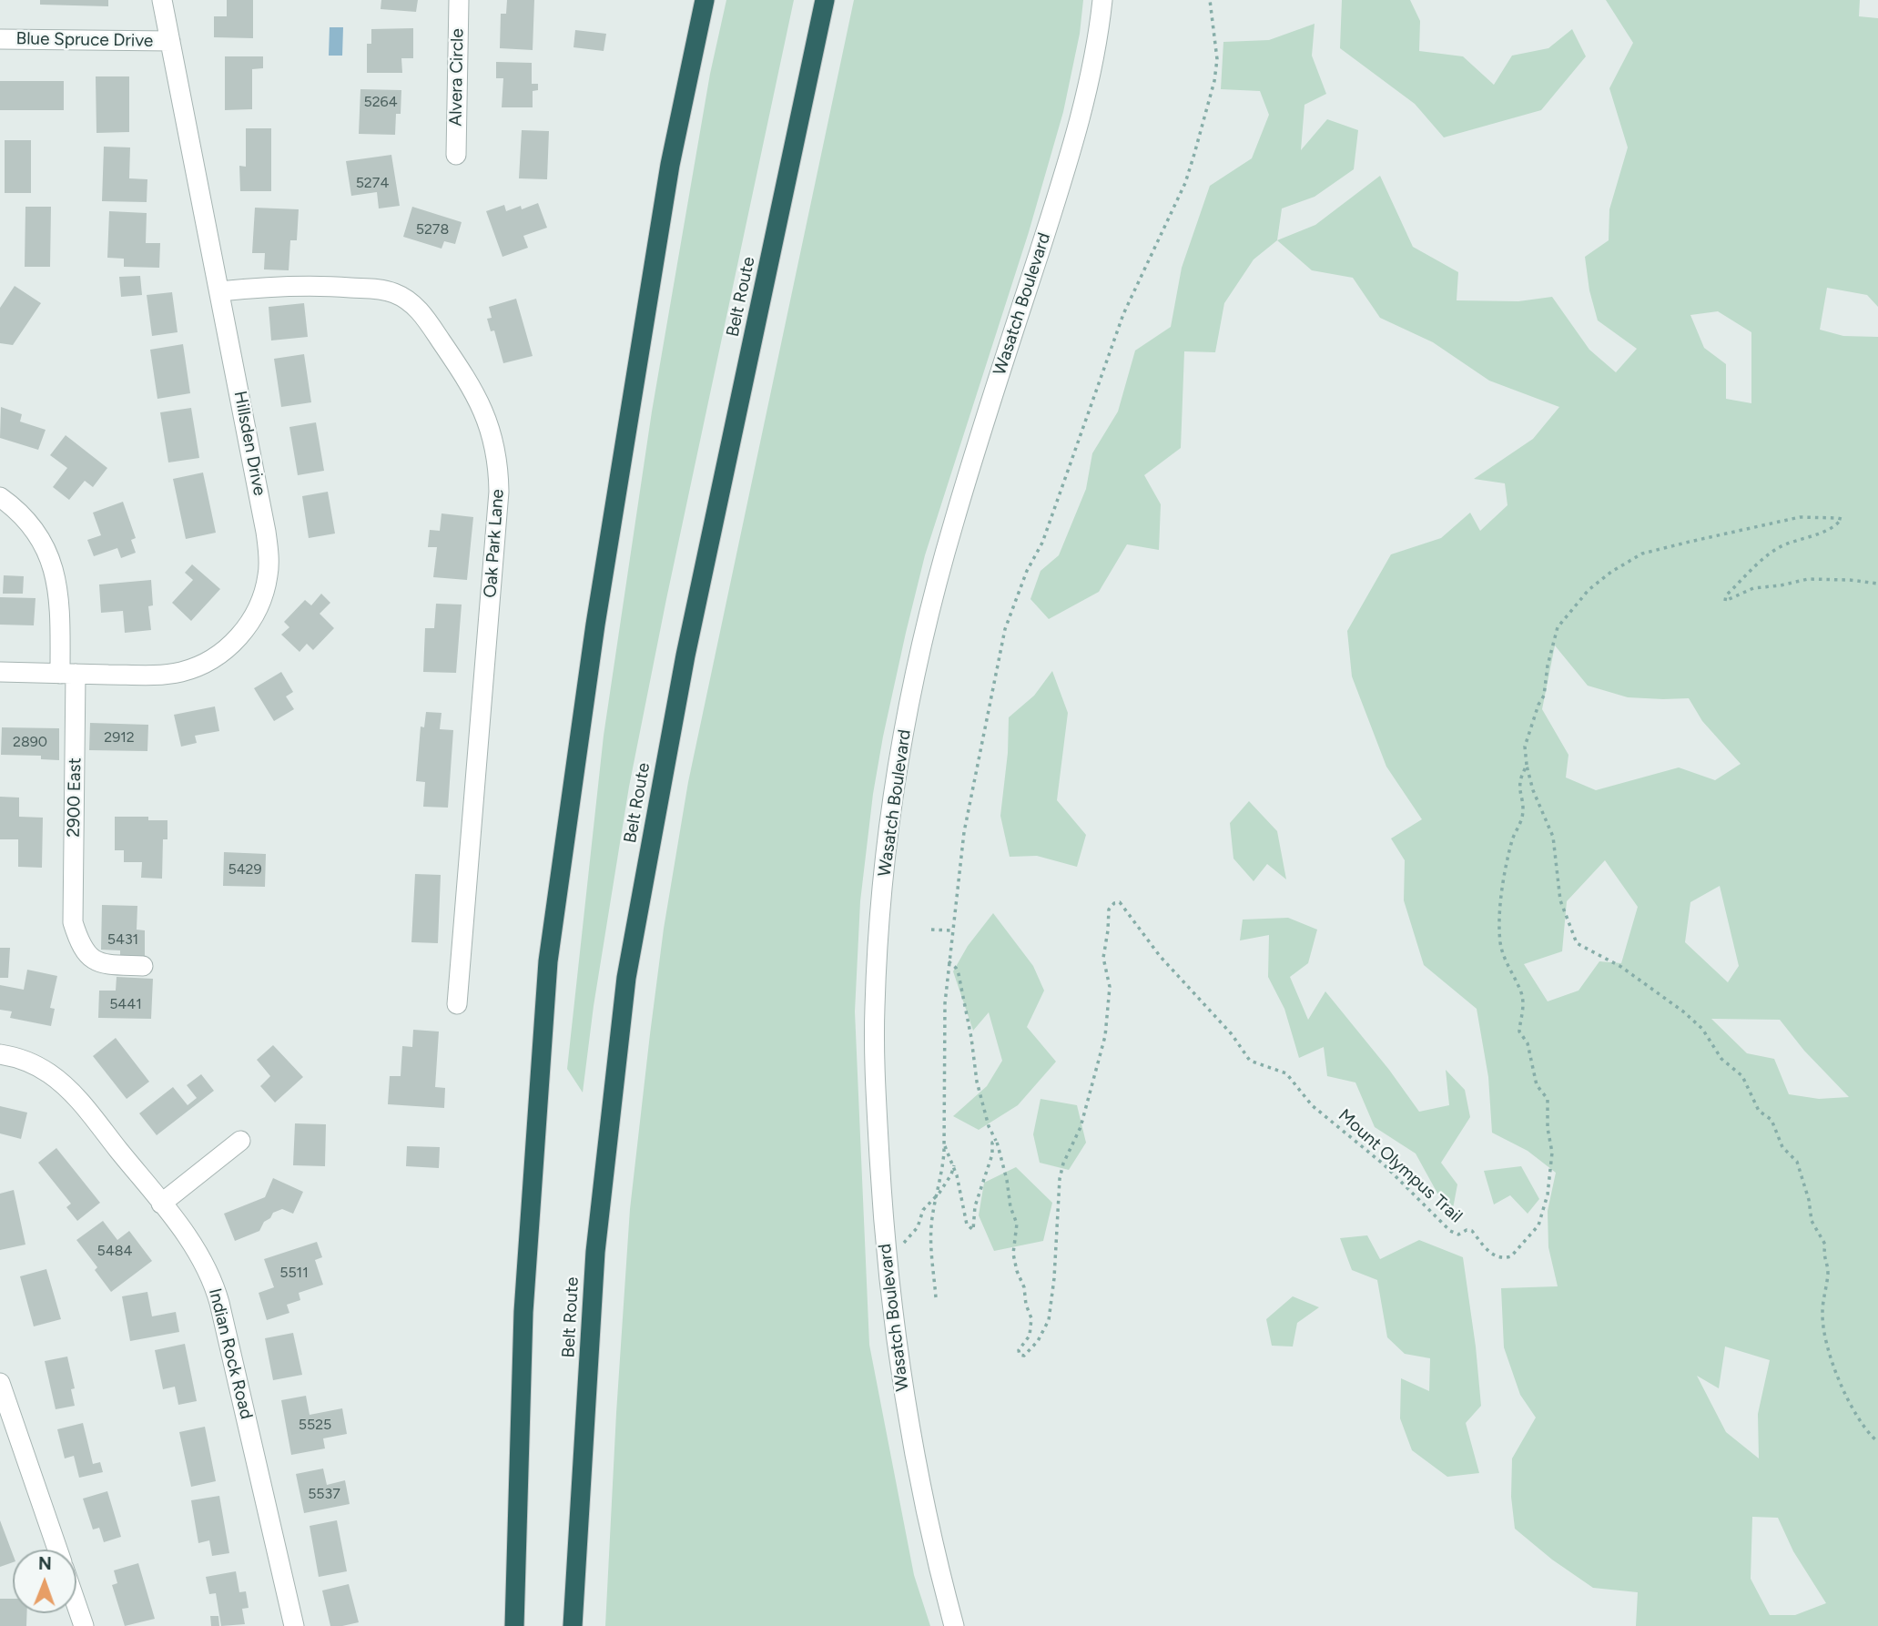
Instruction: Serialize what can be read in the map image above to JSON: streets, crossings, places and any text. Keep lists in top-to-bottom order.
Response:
{
  "streets": {
    "highway": ["Belt Route"],
    "street": [
      "Blue Spruce Drive",
      "Alvera Circle",
      "Wasatch Boulevard",
      "Hillsden Drive",
      "Oak Park Lane",
      "2900 East",
      "Indian Rock Road"
    ],
    "path": ["Mount Olympus Trail"]
  },
  "crossings": [
    ["Blue Spruce Drive", "Hillsden Drive"],
    ["Hillsden Drive", "Oak Park Lane"],
    ["Hillsden Drive", "2900 East"]
  ],
  "house_numbers": [
    "5264",
    "5274",
    "5278",
    "2912",
    "2890",
    "5429",
    "5431",
    "5441",
    "5484",
    "5511",
    "5525",
    "5537"
  ],
  "north": "top"
}
